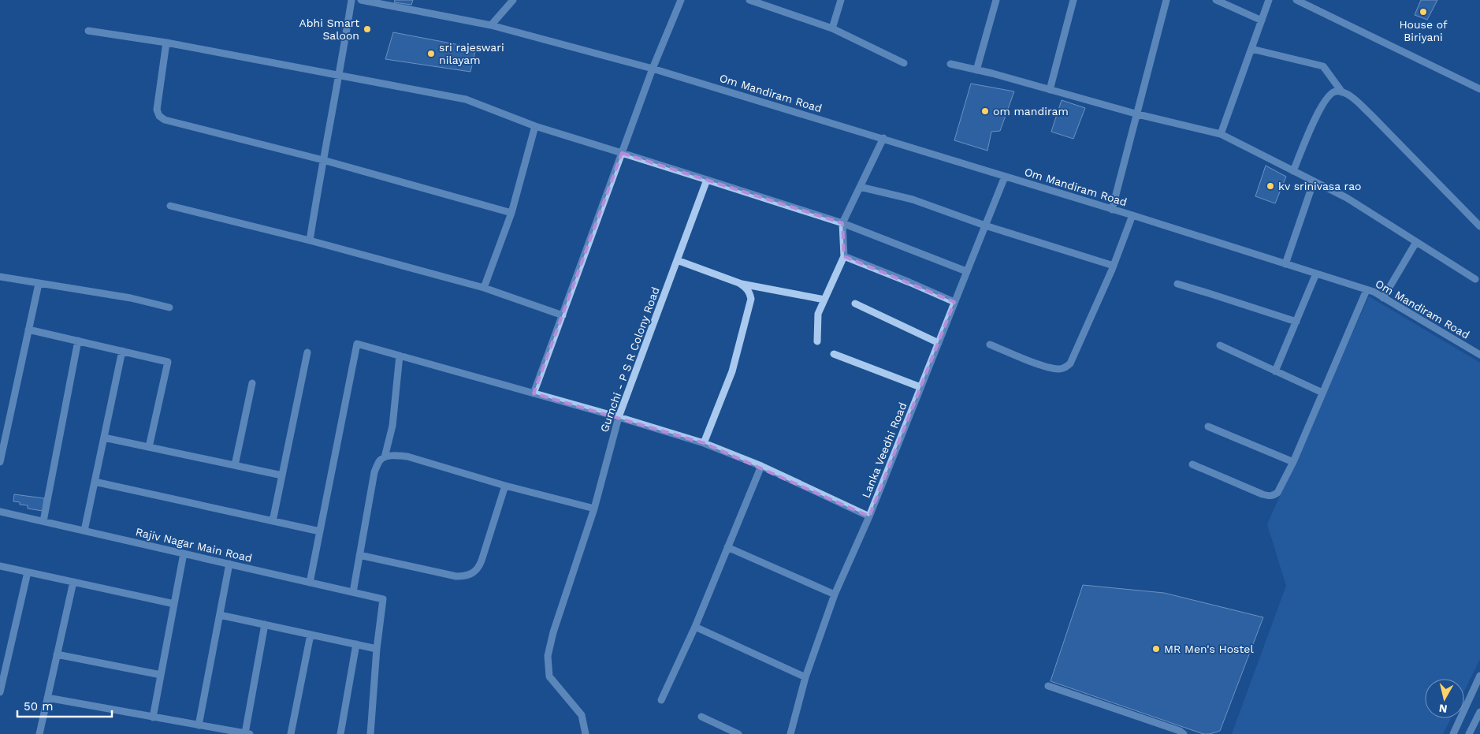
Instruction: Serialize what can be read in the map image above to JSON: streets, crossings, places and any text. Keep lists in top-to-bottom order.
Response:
{
  "streets": {
    "street": [
      "Om Mandiram Road",
      "Gumchi - P S R Colony Road",
      "Lanka Veedhi Road",
      "Rajiv Nagar Main Road"
    ]
  },
  "crossings": [
    ["Om Mandiram Road", "Lanka Veedhi Road"]
  ],
  "places": [
    "House of Biriyani",
    "Abhi Smart Saloon",
    "sri rajeswari nilayam",
    "om mandiram",
    "kv srinivasa rao",
    "MR Men's Hostel"
  ],
  "scale_bar": "50 m",
  "north": "bottom"
}
